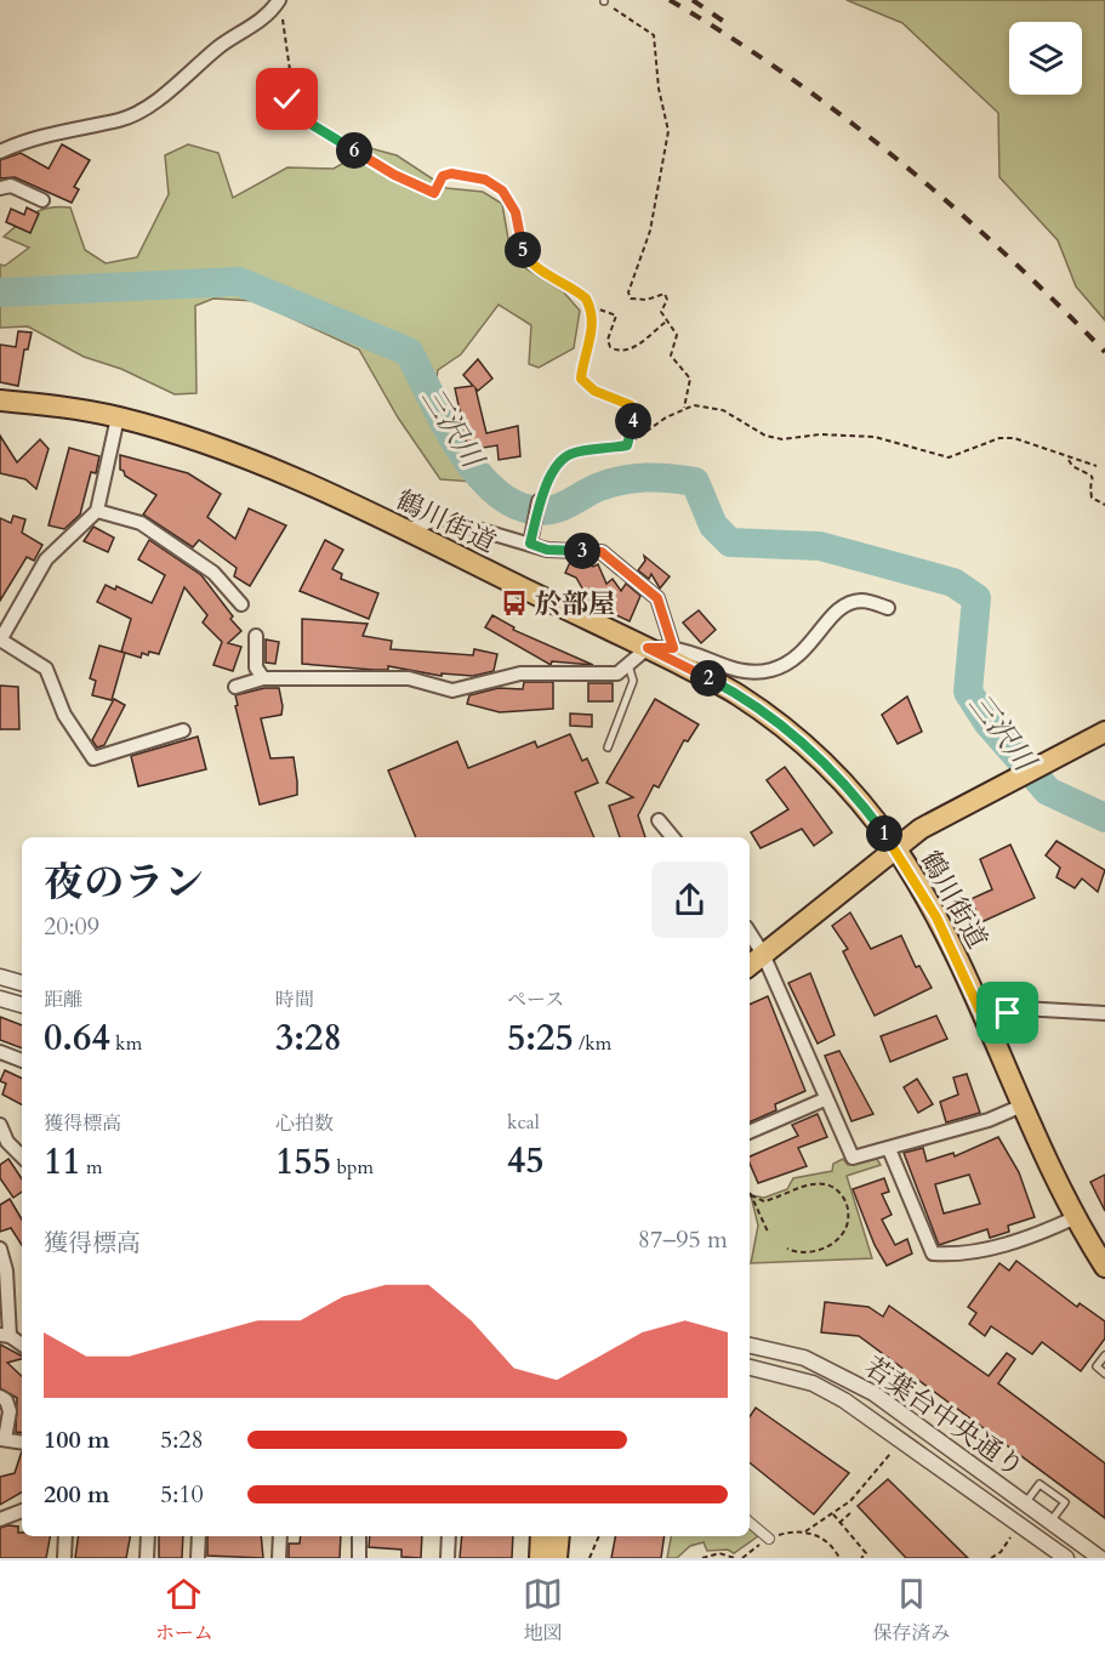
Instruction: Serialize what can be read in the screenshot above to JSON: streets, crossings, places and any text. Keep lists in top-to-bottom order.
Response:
{
  "streets": {
    "main road": ["鶴川街道"],
    "street": ["若葉台中央通り"]
  },
  "water": ["三沢川"],
  "places": {
    "bus stop": ["於部屋"]
  },
  "page": {
    "pins": [
      "6",
      "5",
      "4",
      "3",
      "2",
      "1"
    ],
    "heading": ["夜のラン", "20:09"],
    "stats": [
      ["距離", "0.64 km"],
      ["時間", "3:28"],
      ["ペース", "5:25 /km"],
      ["獲得標高", "11 m"],
      ["心拍数", "155 bpm"],
      ["kcal", "45"]
    ],
    "chart": ["獲得標高", "87–95 m"],
    "list": [
      {
        "name": "100 m",
        "note": "5:28"
      },
      {
        "name": "200 m",
        "note": "5:10"
      }
    ],
    "tabs": ["ホーム", "地図", "保存済み"]
  }
}
